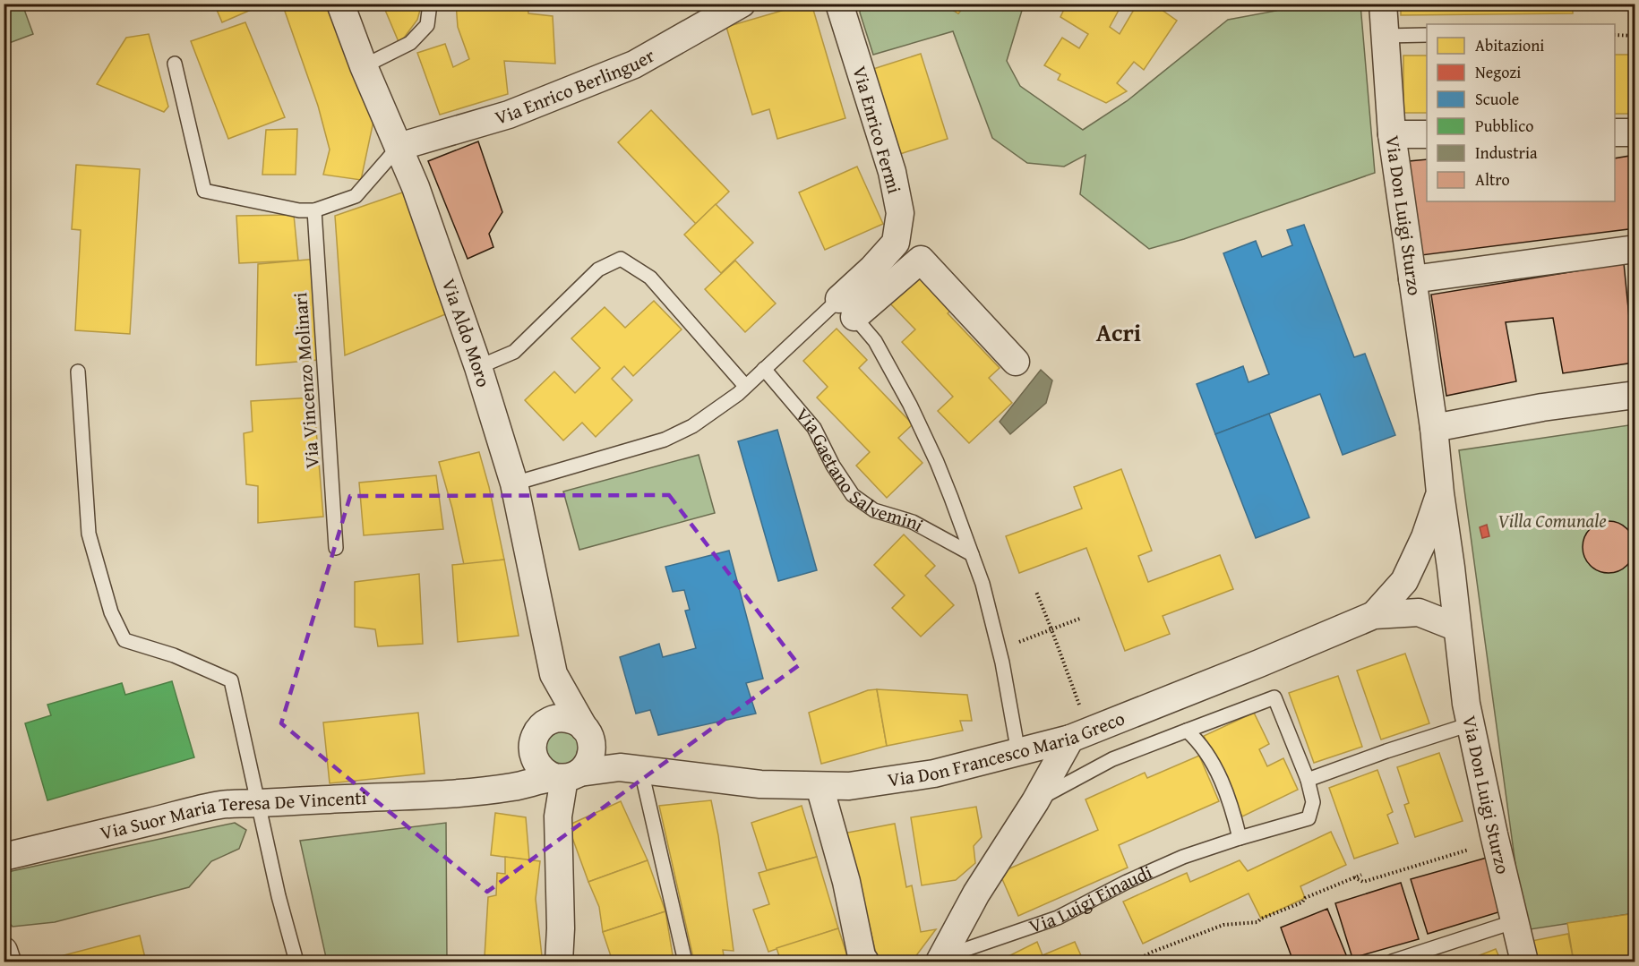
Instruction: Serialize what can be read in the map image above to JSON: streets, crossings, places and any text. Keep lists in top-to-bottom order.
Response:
{
  "streets": {
    "street": [
      "Via Enrico Berlinguer",
      "Via Enrico Fermi",
      "Via Don Luigi Sturzo",
      "Via Aldo Moro",
      "Via Don Francesco Maria Greco",
      "Via Suor Maria Teresa De Vincenti",
      "Via Luigi Einaudi"
    ],
    "lane": ["Via Vincenzo Molinari", "Via Gaetano Salvemini"]
  },
  "crossings": [
    ["Via Enrico Berlinguer", "Via Aldo Moro"],
    ["Via Enrico Fermi", "Via Gaetano Salvemini"],
    ["Via Aldo Moro", "Via Don Francesco Maria Greco"],
    ["Via Aldo Moro", "Via Suor Maria Teresa De Vincenti"],
    ["Via Gaetano Salvemini", "Via Don Francesco Maria Greco"],
    ["Via Don Francesco Maria Greco", "Via Suor Maria Teresa De Vincenti"],
    ["Via Don Francesco Maria Greco", "Via Luigi Einaudi"]
  ],
  "districts": ["Acri"],
  "parks": ["Villa Comunale"],
  "legend": [
    "Abitazioni",
    "Negozi",
    "Scuole",
    "Pubblico",
    "Industria",
    "Altro"
  ]
}
